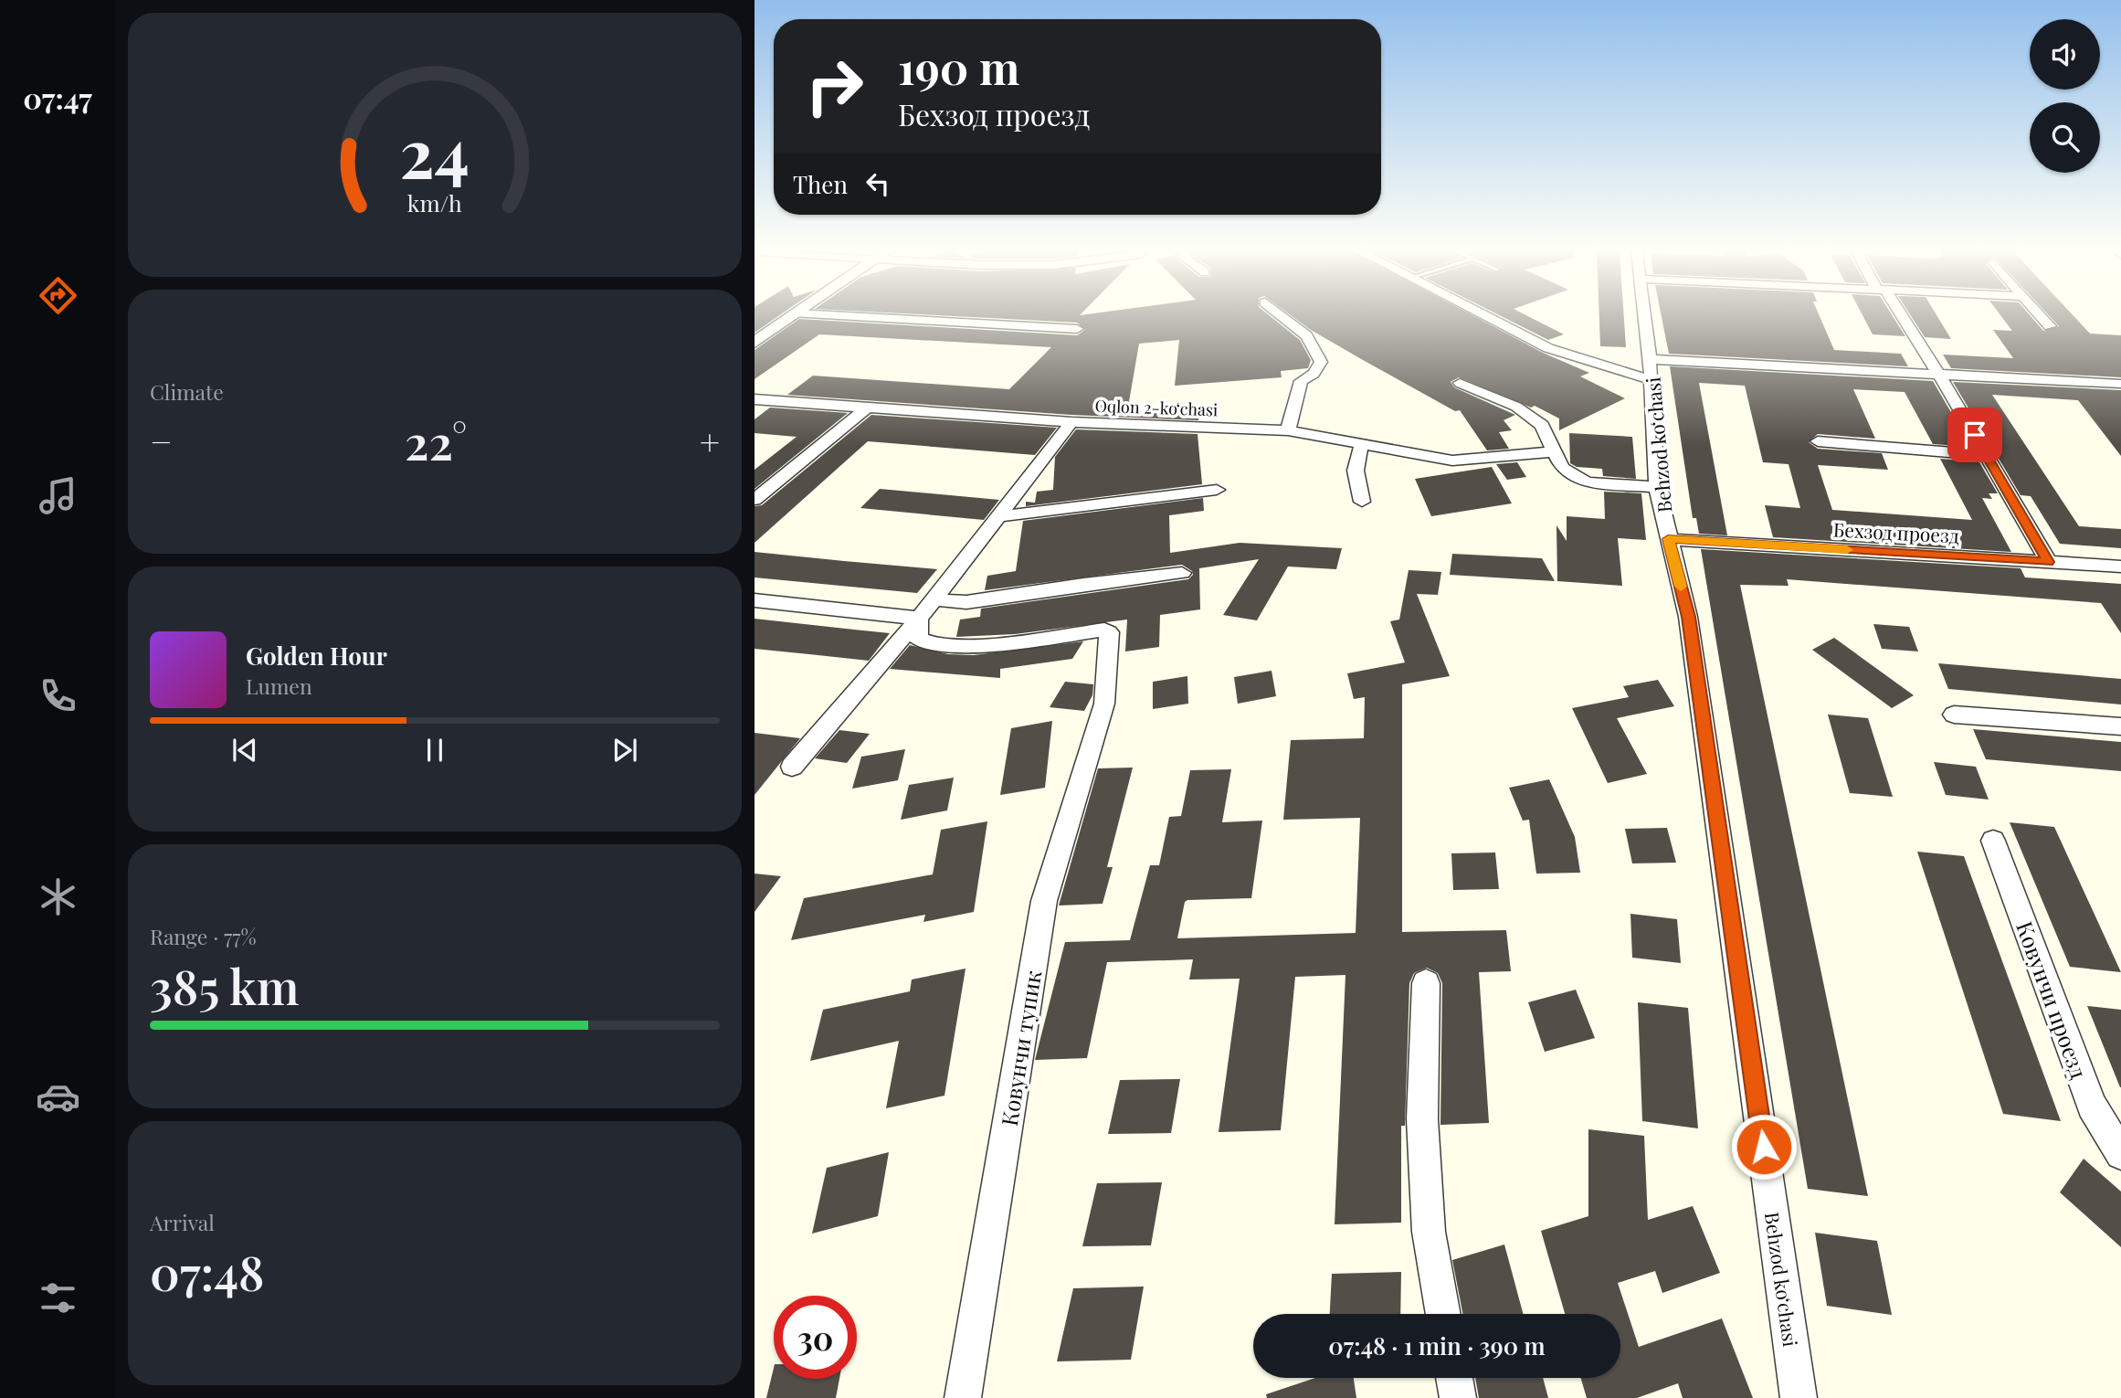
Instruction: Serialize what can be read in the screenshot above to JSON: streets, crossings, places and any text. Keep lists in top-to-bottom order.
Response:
{
  "streets": {
    "street": [
      "Oqlon 2-ko‘chasi",
      "Behzod ko‘chasi",
      "Бехзод проезд",
      "Ковунчи проезд",
      "Ковунчи тупик"
    ]
  },
  "crossings": [
    ["Behzod ko‘chasi", "Бехзод проезд"]
  ],
  "page": {
    "tabs": "07:47",
    "turn": ["190 m", "Бехзод проезд"],
    "then": "Then",
    "tile": [
      "Climate",
      ["Range · 77%", "385 km"],
      ["Arrival", "07:48"]
    ],
    "heat": ["−", "22°", "+"],
    "song": ["Golden Hour", "Lumen"],
    "limit": "30",
    "trip": "07:48 · 1 min · 390 m",
    "gauge": ["24", "km/h"]
  }
}
